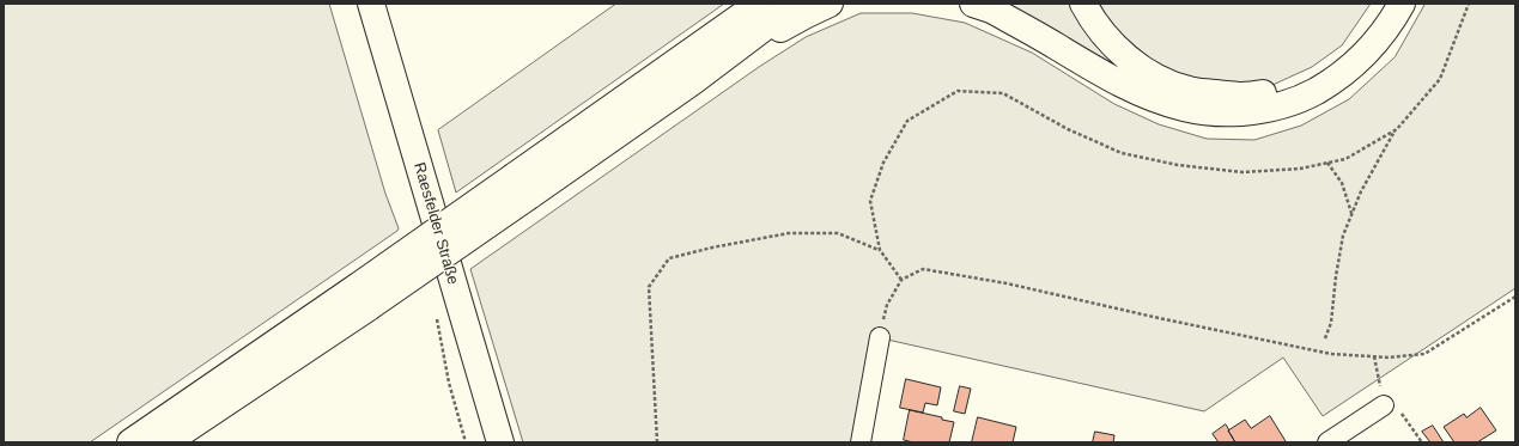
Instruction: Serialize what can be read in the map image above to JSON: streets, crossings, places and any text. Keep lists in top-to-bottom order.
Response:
{
  "streets": {
    "main road": ["Raesfelder Straße"]
  }
}
